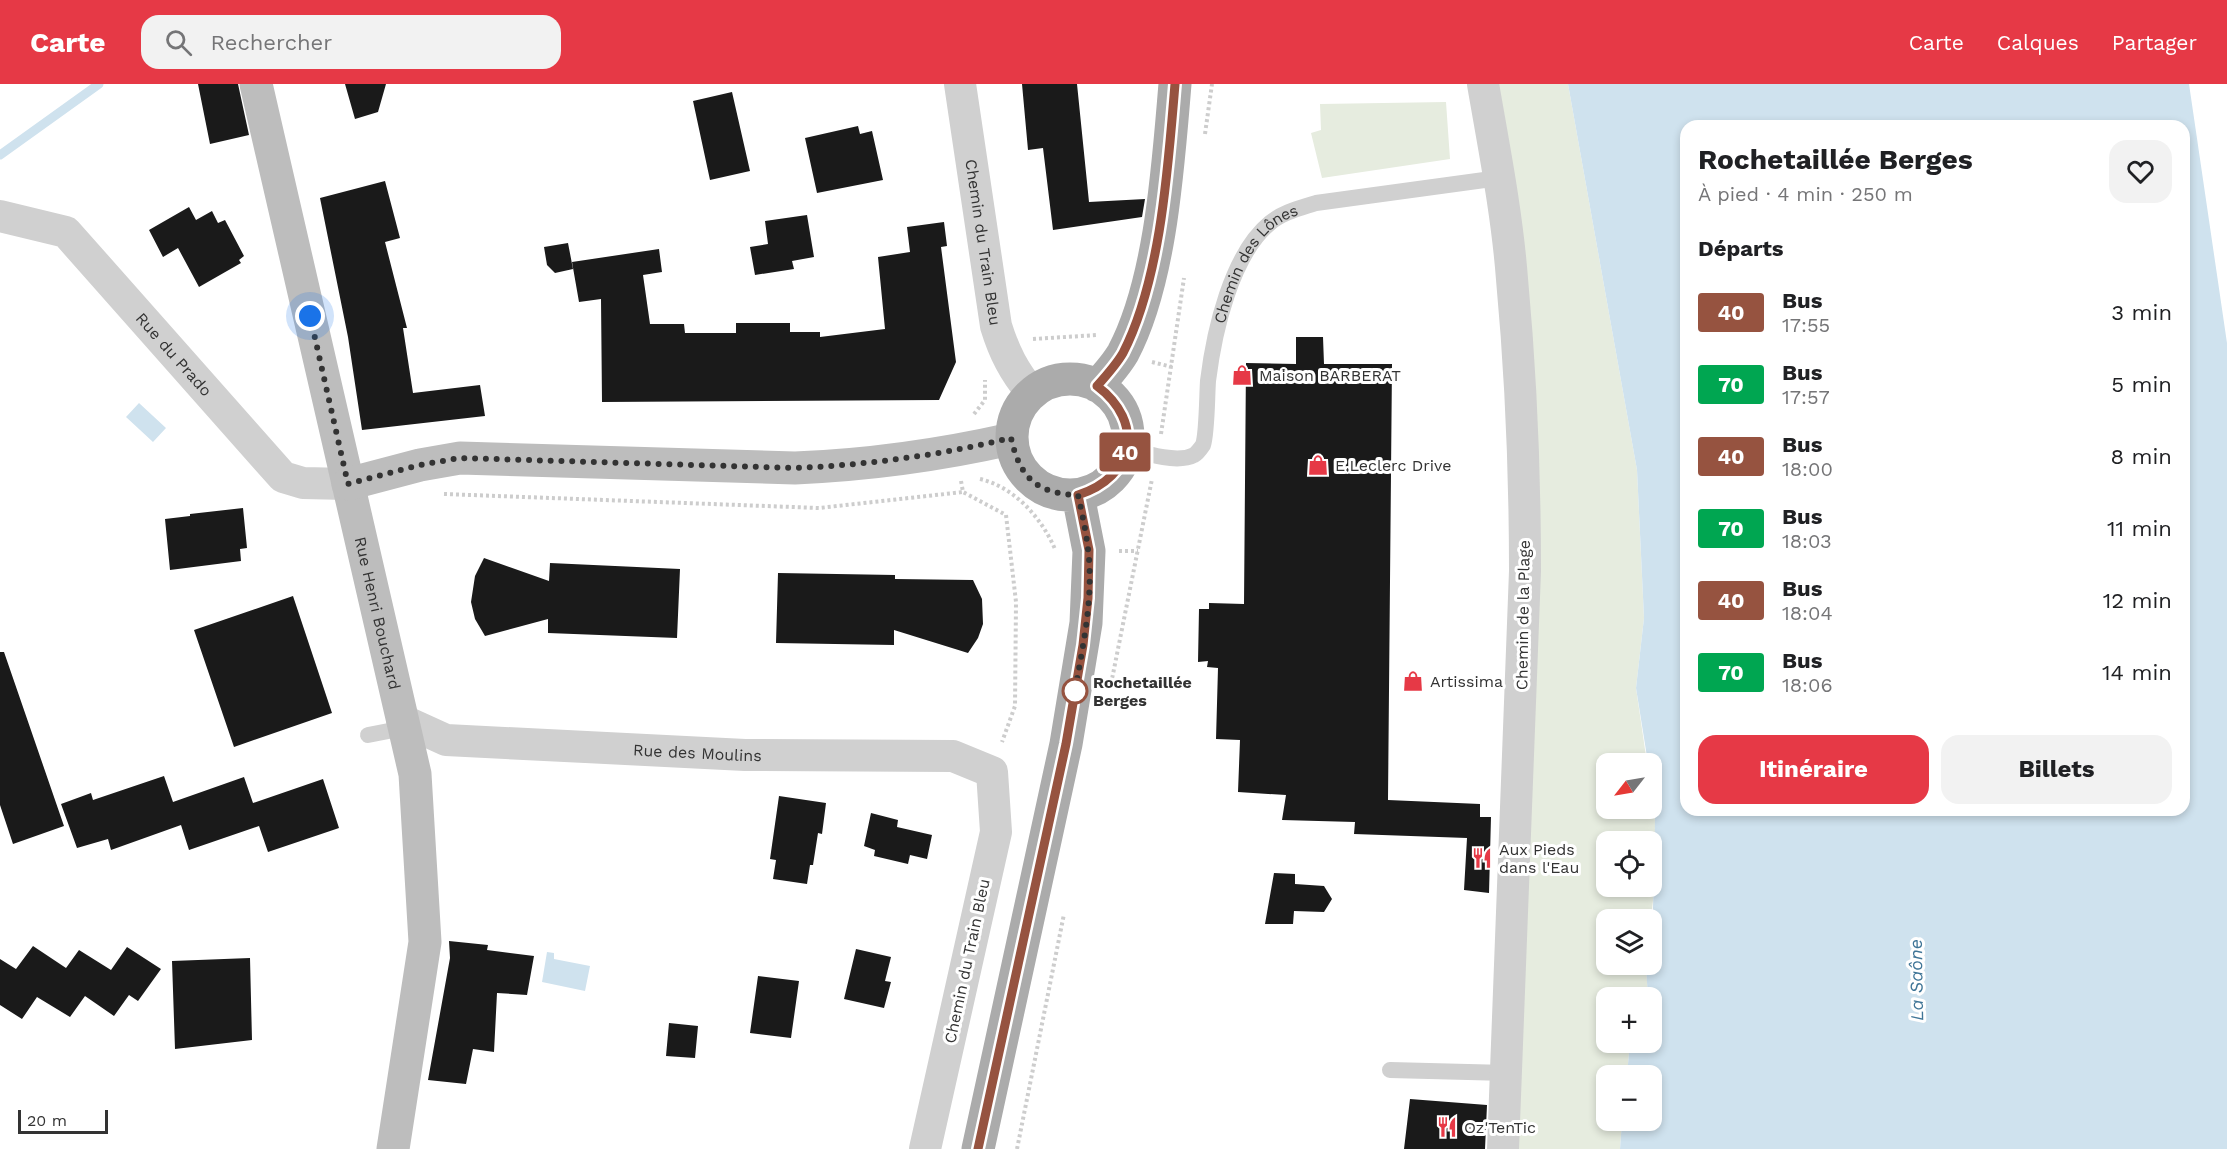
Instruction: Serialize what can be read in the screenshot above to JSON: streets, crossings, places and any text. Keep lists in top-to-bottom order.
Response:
{
  "streets": {
    "street": [
      "Chemin du Train Bleu",
      "Rue du Prado",
      "Rue Henri Bouchard",
      "Chemin de la Plage",
      "Rue des Moulins"
    ],
    "lane": ["Chemin des Lônes"]
  },
  "crossings": [
    ["Chemin du Train Bleu", "Chemin des Lônes"],
    ["Chemin du Train Bleu", "Rue des Moulins"],
    ["Chemin des Lônes", "Chemin de la Plage"],
    ["Rue du Prado", "Rue Henri Bouchard"],
    ["Rue Henri Bouchard", "Rue des Moulins"]
  ],
  "water": ["La Saône"],
  "places": {
    "shop": ["Maison BARBERAT", "E.Leclerc Drive", "Artissima"],
    "other": ["Rochetaillée Berges"],
    "restaurant": ["Aux Pieds dans l'Eau", "Oz'TenTic"]
  },
  "lines": ["bus line 40"],
  "scale_bar": "20 m",
  "north": "bottom left",
  "page": {
    "header": "Carte",
    "search": "Rechercher",
    "nav": ["Carte", "Calques", "Partager"],
    "on_map": "40",
    "heading": [
      ["Rochetaillée Berges", "À pied · 4 min · 250 m"],
      "Départs"
    ],
    "list": [
      {
        "mark": "40",
        "name": "Bus",
        "note": "17:55",
        "value": "3 min"
      },
      {
        "mark": "70",
        "name": "Bus",
        "note": "17:57",
        "value": "5 min"
      },
      {
        "mark": "40",
        "name": "Bus",
        "note": "18:00",
        "value": "8 min"
      },
      {
        "mark": "70",
        "name": "Bus",
        "note": "18:03",
        "value": "11 min"
      },
      {
        "mark": "40",
        "name": "Bus",
        "note": "18:04",
        "value": "12 min"
      },
      {
        "mark": "70",
        "name": "Bus",
        "note": "18:06",
        "value": "14 min"
      }
    ],
    "buttons": ["Itinéraire", "Billets"],
    "map_buttons": ["+", "−"],
    "scale": "20 m"
  }
}
